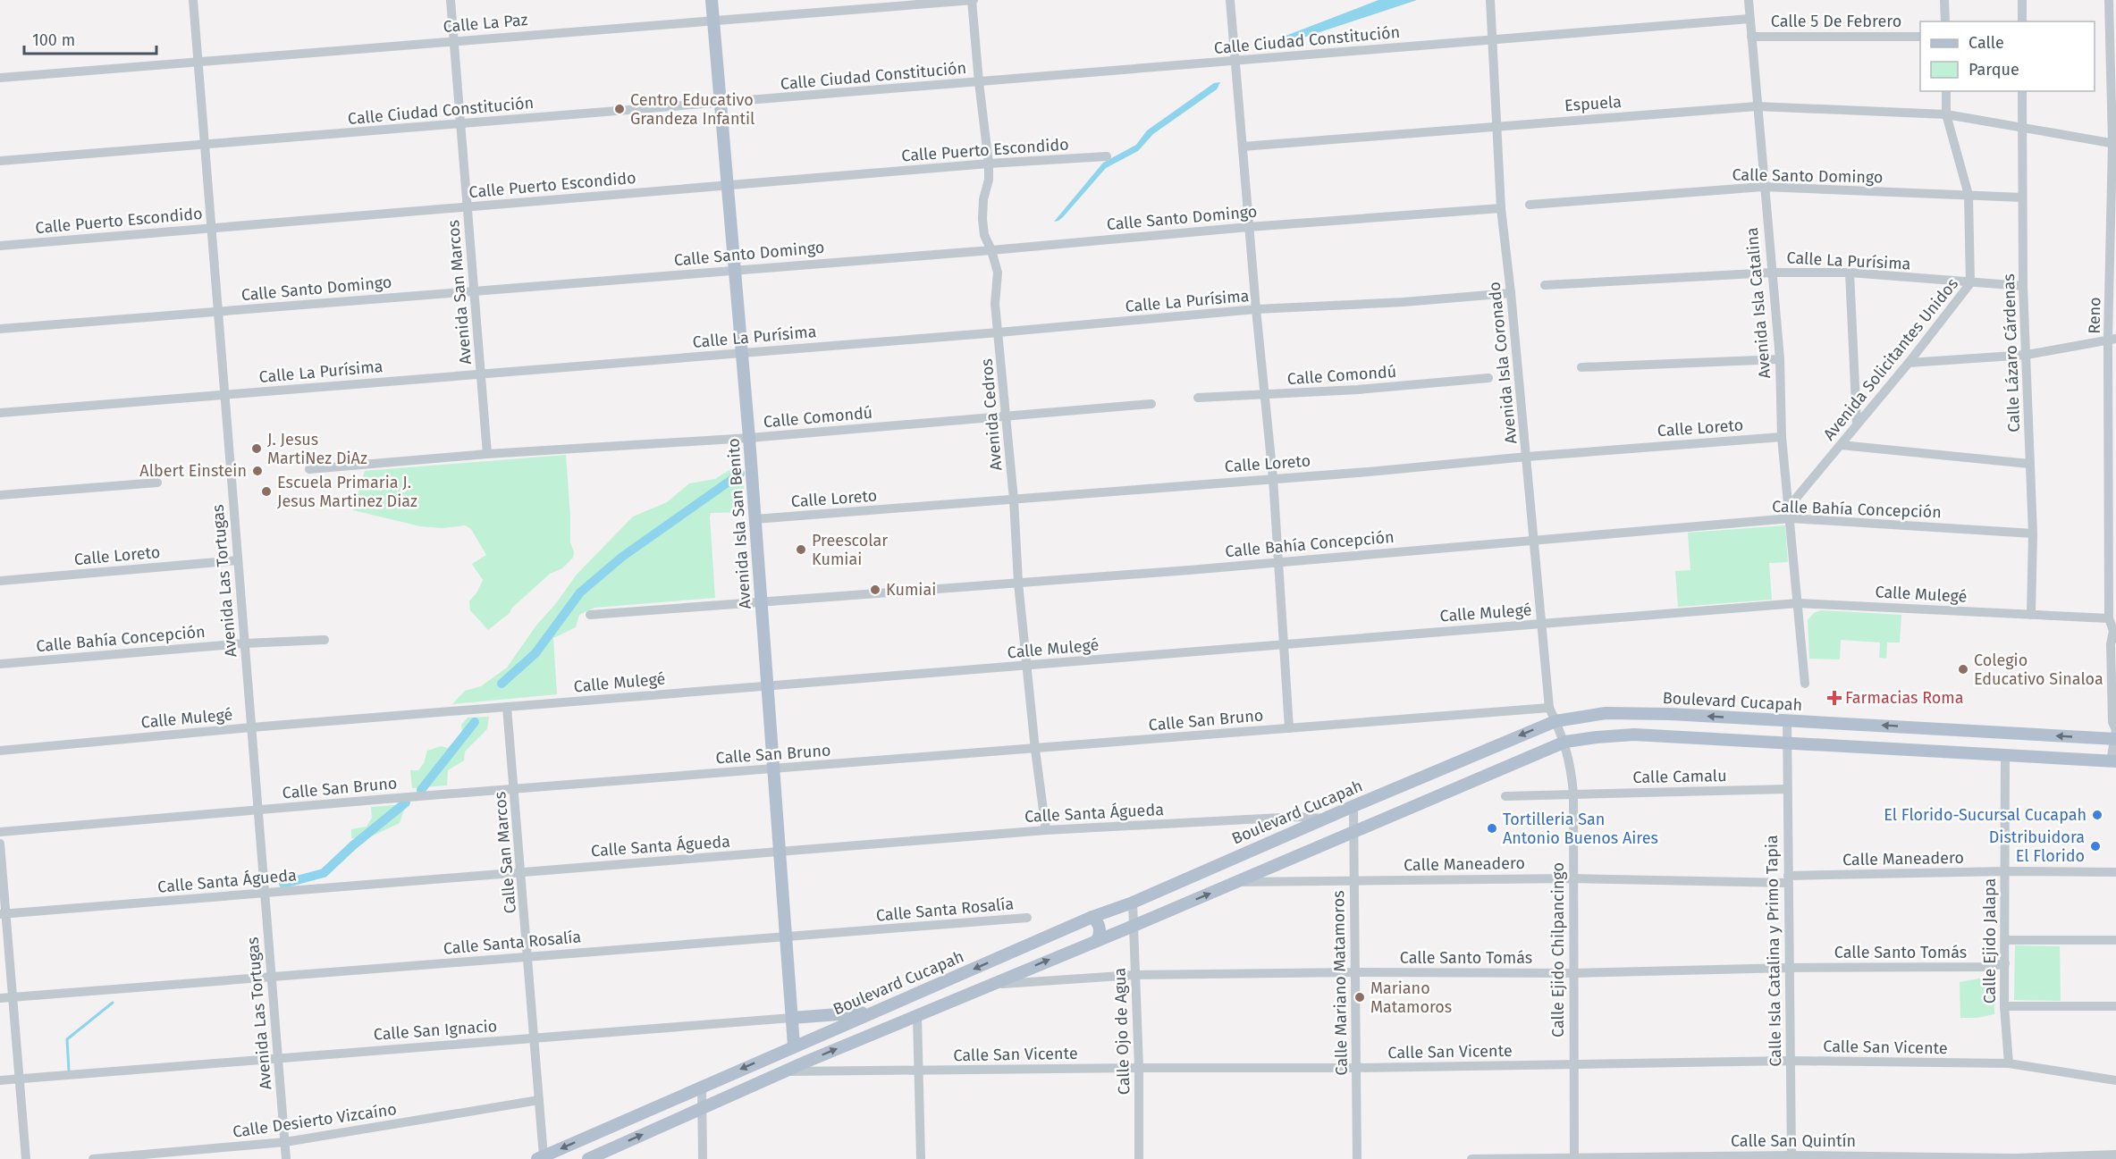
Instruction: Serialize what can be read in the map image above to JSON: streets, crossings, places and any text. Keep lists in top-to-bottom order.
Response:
{
  "streets": {
    "main road": ["Avenida Isla San Benito", "Boulevard Cucapah", "Calle San Ignacio"],
    "street": [
      "Calle 5 De Febrero",
      "Calle La Paz",
      "Calle Ciudad Constitución",
      "Espuela",
      "Calle Puerto Escondido",
      "Calle Santo Domingo",
      "Calle La Purísima",
      "Avenida San Marcos",
      "Avenida Isla Catalina",
      "Reno",
      "Calle Lázaro Cárdenas",
      "Avenida Solicitantes Unidos",
      "Avenida Isla Coronado",
      "Calle Comondú",
      "Avenida Cedros",
      "Calle Loreto",
      "Calle Bahía Concepción",
      "Avenida Las Tortugas",
      "Calle Mulegé",
      "Calle San Bruno",
      "Calle Camalu",
      "Calle Santa Águeda",
      "Calle San Marcos",
      "Calle Maneadero",
      "Calle Santa Rosalía",
      "Calle Ejido Jalapa",
      "Calle Ejido Chilpancingo",
      "Calle Isla Catalina y Primo Tapia",
      "Calle Santo Tomás",
      "Calle Mariano Matamoros",
      "Calle Ojo de Agua",
      "Calle San Vicente",
      "Calle Desierto Vizcaíno",
      "Calle San Quintín"
    ]
  },
  "crossings": [
    ["Calle 5 De Febrero", "Avenida Isla Catalina"],
    ["Calle La Paz", "Avenida San Marcos"],
    ["Calle La Paz", "Avenida Cedros"],
    ["Calle La Paz", "Avenida Isla San Benito"],
    ["Calle La Paz", "Avenida Las Tortugas"],
    ["Calle Ciudad Constitución", "Avenida San Marcos"],
    ["Calle Ciudad Constitución", "Avenida Isla Catalina"],
    ["Calle Ciudad Constitución", "Avenida Isla Coronado"],
    ["Calle Ciudad Constitución", "Avenida Cedros"],
    ["Calle Ciudad Constitución", "Avenida Isla San Benito"],
    ["Calle Ciudad Constitución", "Avenida Las Tortugas"],
    ["Espuela", "Avenida Isla Catalina"],
    ["Espuela", "Avenida Solicitantes Unidos"],
    ["Espuela", "Avenida Isla Coronado"],
    ["Calle Puerto Escondido", "Avenida San Marcos"],
    ["Calle Puerto Escondido", "Avenida Cedros"],
    ["Calle Puerto Escondido", "Avenida Isla San Benito"],
    ["Calle Puerto Escondido", "Avenida Las Tortugas"],
    ["Calle Santo Domingo", "Avenida San Marcos"],
    ["Calle Santo Domingo", "Avenida Isla Catalina"],
    ["Calle Santo Domingo", "Calle Lázaro Cárdenas"],
    ["Calle Santo Domingo", "Avenida Solicitantes Unidos"],
    ["Calle Santo Domingo", "Avenida Isla Coronado"],
    ["Calle Santo Domingo", "Avenida Cedros"],
    ["Calle Santo Domingo", "Avenida Isla San Benito"],
    ["Calle Santo Domingo", "Avenida Las Tortugas"],
    ["Calle La Purísima", "Avenida San Marcos"],
    ["Calle La Purísima", "Avenida Isla Catalina"],
    ["Calle La Purísima", "Calle Lázaro Cárdenas"],
    ["Calle La Purísima", "Avenida Solicitantes Unidos"],
    ["Calle La Purísima", "Avenida Isla Coronado"],
    ["Calle La Purísima", "Avenida Cedros"],
    ["Calle La Purísima", "Avenida Isla San Benito"],
    ["Calle La Purísima", "Avenida Las Tortugas"],
    ["Avenida San Marcos", "Calle Comondú"],
    ["Avenida Isla Catalina", "Avenida Solicitantes Unidos"],
    ["Avenida Isla Catalina", "Calle Loreto"],
    ["Avenida Isla Catalina", "Calle Bahía Concepción"],
    ["Avenida Isla Catalina", "Calle Mulegé"],
    ["Reno", "Calle Mulegé"],
    ["Reno", "Boulevard Cucapah"],
    ["Calle Lázaro Cárdenas", "Calle Bahía Concepción"],
    ["Calle Lázaro Cárdenas", "Calle Mulegé"],
    ["Avenida Isla Coronado", "Calle Loreto"],
    ["Avenida Isla Coronado", "Calle Bahía Concepción"],
    ["Avenida Isla Coronado", "Calle Mulegé"],
    ["Avenida Isla Coronado", "Boulevard Cucapah"],
    ["Avenida Isla Coronado", "Calle San Bruno"],
    ["Avenida Isla Coronado", "Calle Ejido Chilpancingo"],
    ["Calle Comondú", "Avenida Cedros"],
    ["Calle Comondú", "Avenida Isla San Benito"],
    ["Avenida Cedros", "Calle Loreto"],
    ["Avenida Cedros", "Calle Bahía Concepción"],
    ["Avenida Cedros", "Calle Mulegé"],
    ["Avenida Cedros", "Calle San Bruno"],
    ["Avenida Cedros", "Calle Santa Águeda"],
    ["Calle Loreto", "Avenida Isla San Benito"],
    ["Calle Loreto", "Avenida Las Tortugas"],
    ["Calle Bahía Concepción", "Avenida Isla San Benito"],
    ["Calle Bahía Concepción", "Avenida Las Tortugas"],
    ["Avenida Isla San Benito", "Calle Mulegé"],
    ["Avenida Isla San Benito", "Boulevard Cucapah"],
    ["Avenida Isla San Benito", "Calle San Bruno"],
    ["Avenida Isla San Benito", "Calle Santa Águeda"],
    ["Avenida Isla San Benito", "Calle Santa Rosalía"],
    ["Avenida Isla San Benito", "Calle San Ignacio"],
    ["Avenida Las Tortugas", "Calle Mulegé"],
    ["Avenida Las Tortugas", "Calle San Bruno"],
    ["Avenida Las Tortugas", "Calle Santa Águeda"],
    ["Avenida Las Tortugas", "Calle Santa Rosalía"],
    ["Avenida Las Tortugas", "Calle San Ignacio"],
    ["Avenida Las Tortugas", "Calle Desierto Vizcaíno"],
    ["Calle Mulegé", "Calle San Marcos"],
    ["Boulevard Cucapah", "Calle Santa Águeda"],
    ["Boulevard Cucapah", "Calle San Marcos"],
    ["Boulevard Cucapah", "Calle Isla Catalina y Primo Tapia"],
    ["Boulevard Cucapah", "Calle Mariano Matamoros"],
    ["Boulevard Cucapah", "Calle San Ignacio"],
    ["Boulevard Cucapah", "Calle Ojo de Agua"],
    ["Calle San Bruno", "Calle San Marcos"],
    ["Calle Camalu", "Calle Ejido Chilpancingo"],
    ["Calle Camalu", "Calle Isla Catalina y Primo Tapia"],
    ["Calle Santa Águeda", "Calle San Marcos"],
    ["Calle San Marcos", "Calle Santa Rosalía"],
    ["Calle San Marcos", "Calle San Ignacio"],
    ["Calle San Marcos", "Calle Desierto Vizcaíno"],
    ["Calle Maneadero", "Calle Ejido Jalapa"],
    ["Calle Maneadero", "Calle Ejido Chilpancingo"],
    ["Calle Maneadero", "Calle Isla Catalina y Primo Tapia"],
    ["Calle Maneadero", "Calle Mariano Matamoros"],
    ["Calle Ejido Jalapa", "Calle Santo Tomás"],
    ["Calle Ejido Jalapa", "Calle San Vicente"],
    ["Calle Ejido Chilpancingo", "Calle Santo Tomás"],
    ["Calle Ejido Chilpancingo", "Calle San Vicente"],
    ["Calle Ejido Chilpancingo", "Calle San Quintín"],
    ["Calle Isla Catalina y Primo Tapia", "Calle Santo Tomás"],
    ["Calle Isla Catalina y Primo Tapia", "Calle San Vicente"],
    ["Calle Isla Catalina y Primo Tapia", "Calle San Quintín"],
    ["Calle Santo Tomás", "Calle Mariano Matamoros"],
    ["Calle Santo Tomás", "Calle Ojo de Agua"],
    ["Calle Mariano Matamoros", "Calle San Vicente"],
    ["Calle Ojo de Agua", "Calle San Vicente"]
  ],
  "places": {
    "other": [
      "Centro Educativo Grandeza Infantil",
      "J. Jesus MartiNez DiAz",
      "Albert Einstein",
      "Escuela Primaria J. Jesus Martinez Diaz",
      "Preescolar Kumiai",
      "Kumiai",
      "Colegio Educativo Sinaloa",
      "El Florido-Sucursal Cucapah",
      "Tortilleria San Antonio Buenos Aires",
      "Distribuidora El Florido",
      "Mariano Matamoros"
    ],
    "health": ["Farmacias Roma"]
  },
  "legend": ["Calle", "Parque"],
  "scale_bar": "100 m"
}
